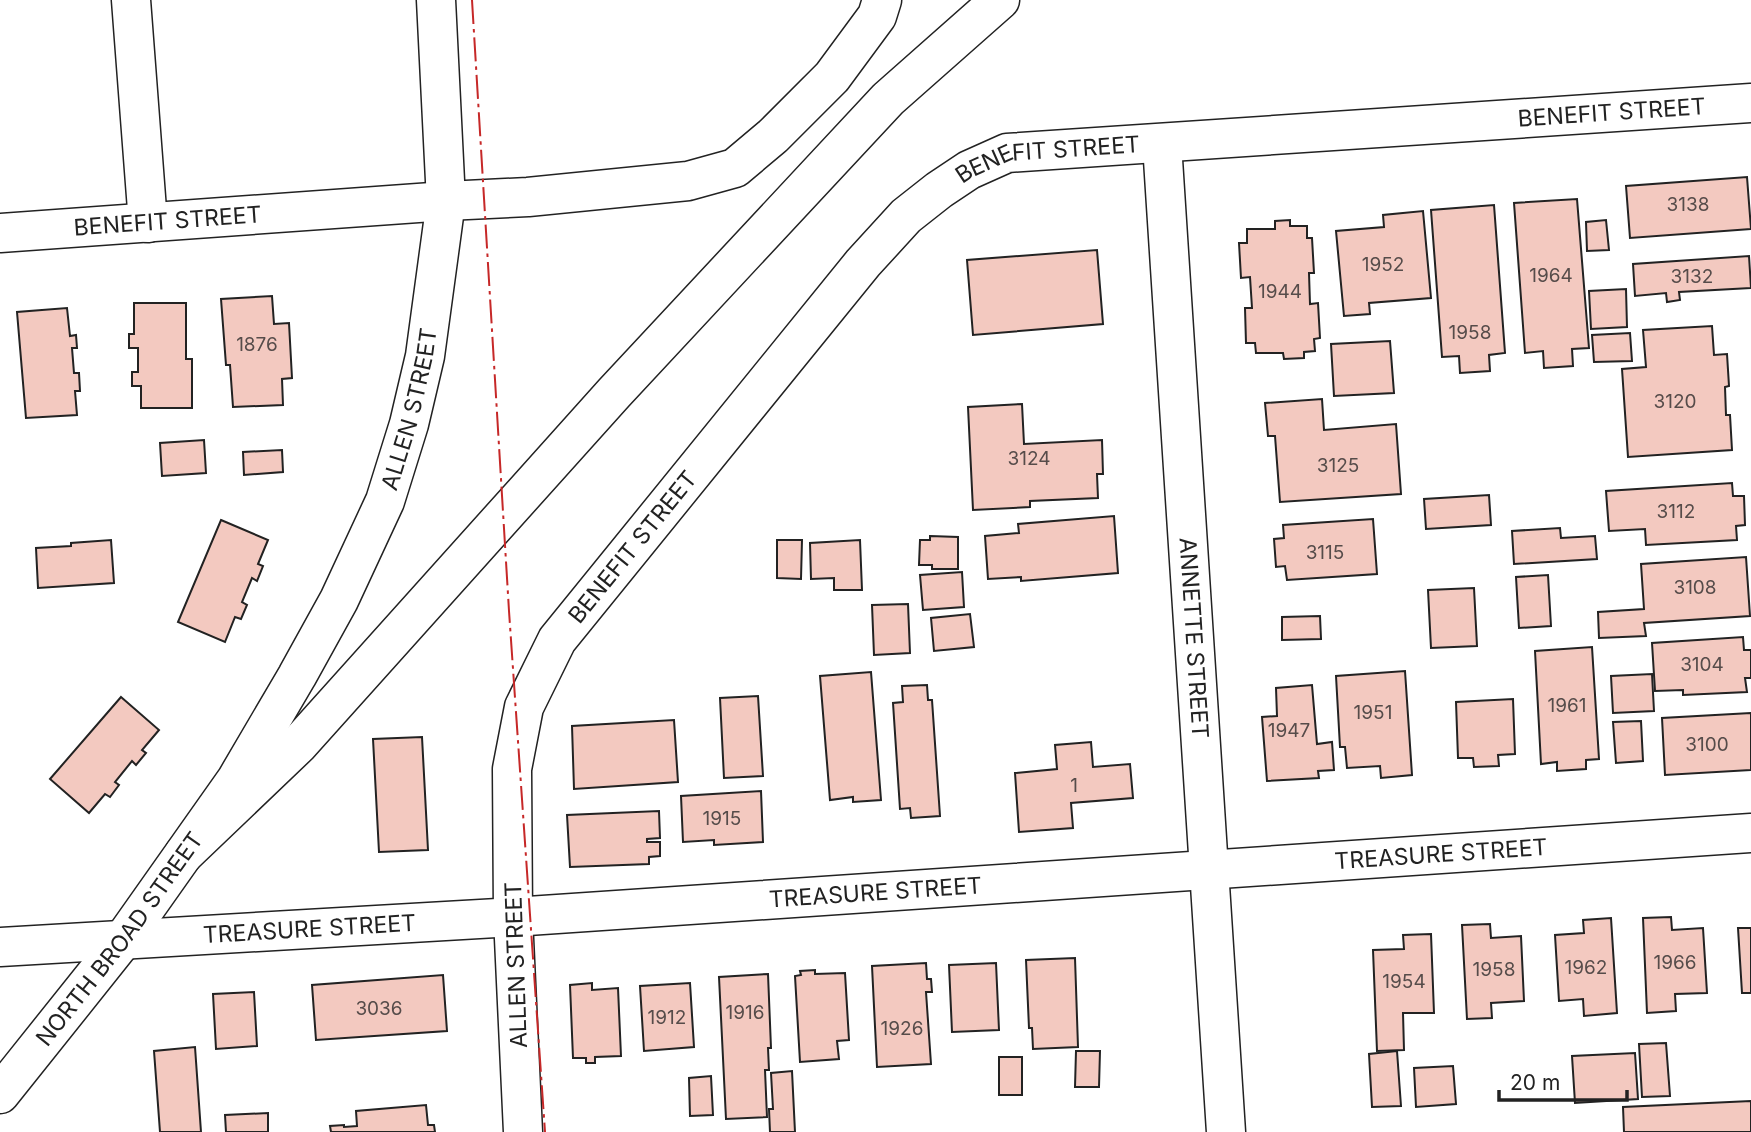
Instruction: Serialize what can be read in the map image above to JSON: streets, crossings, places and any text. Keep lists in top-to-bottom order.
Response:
{
  "streets": {
    "main road": [
      "BENEFIT STREET",
      "ALLEN STREET",
      "ANNETTE STREET",
      "TREASURE STREET",
      "NORTH BROAD STREET"
    ]
  },
  "crossings": [
    ["BENEFIT STREET", "ALLEN STREET"],
    ["BENEFIT STREET", "ANNETTE STREET"],
    ["ALLEN STREET", "TREASURE STREET"],
    ["ALLEN STREET", "NORTH BROAD STREET"],
    ["ANNETTE STREET", "TREASURE STREET"],
    ["TREASURE STREET", "NORTH BROAD STREET"]
  ],
  "house_numbers": [
    "3138",
    "1952",
    "1964",
    "3132",
    "1944",
    "1958",
    "1876",
    "3120",
    "3124",
    "3125",
    "3112",
    "3115",
    "3108",
    "3104",
    "1961",
    "1951",
    "1947",
    "3100",
    "1",
    "1915",
    "1966",
    "1962",
    "1958",
    "1954",
    "3036",
    "1916",
    "1912",
    "1926"
  ],
  "scale_bar": "20 m"
}
